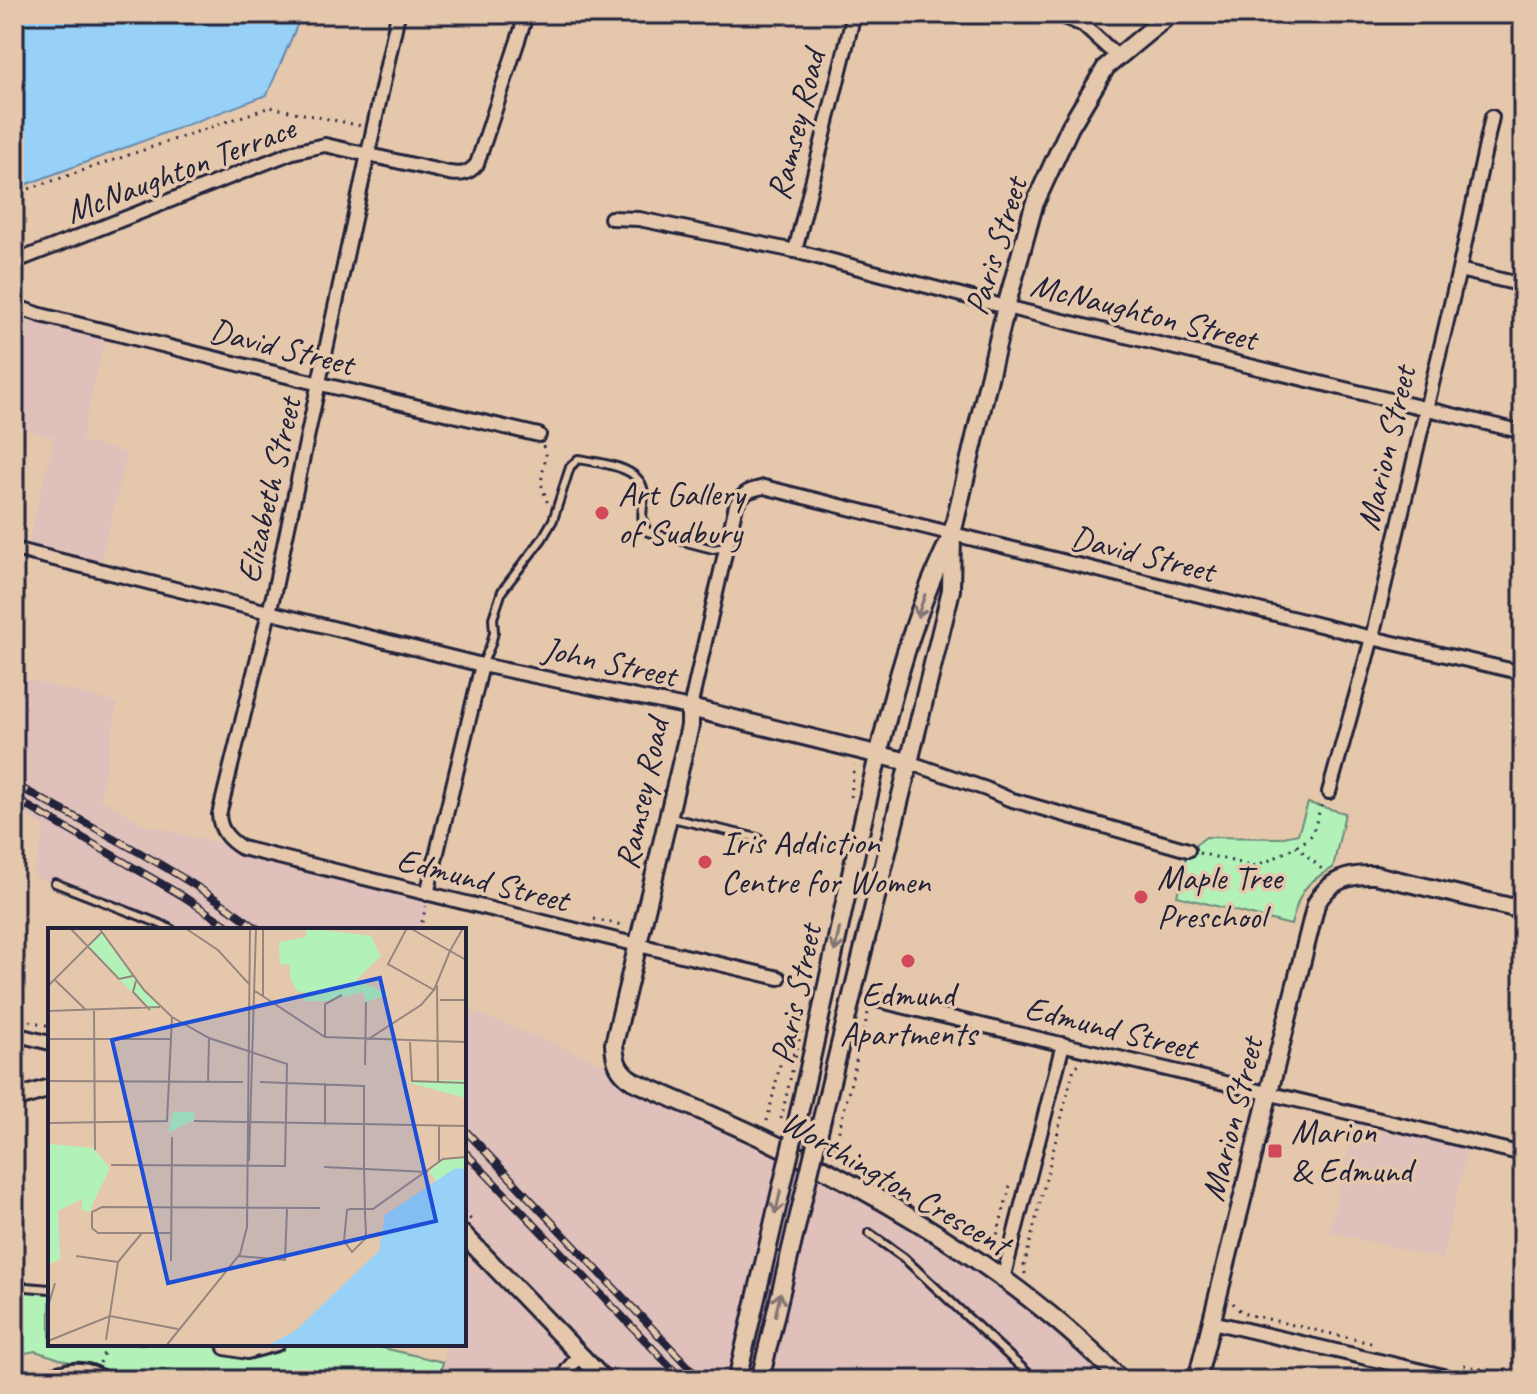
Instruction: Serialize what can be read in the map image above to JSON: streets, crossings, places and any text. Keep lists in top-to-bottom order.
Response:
{
  "streets": {
    "main road": [
      "Ramsey Road",
      "Paris Street",
      "Marion Street",
      "John Street",
      "Worthington Crescent"
    ],
    "street": [
      "McNaughton Terrace",
      "McNaughton Street",
      "David Street",
      "Elizabeth Street",
      "Edmund Street"
    ]
  },
  "crossings": [
    ["Ramsey Road", "McNaughton Street"],
    ["Ramsey Road", "David Street"],
    ["Ramsey Road", "John Street"],
    ["Ramsey Road", "Edmund Street"],
    ["Ramsey Road", "Worthington Crescent"],
    ["McNaughton Terrace", "Elizabeth Street"],
    ["Paris Street", "McNaughton Street"],
    ["Paris Street", "David Street"],
    ["Paris Street", "John Street"],
    ["McNaughton Street", "Marion Street"],
    ["David Street", "Marion Street"],
    ["David Street", "Elizabeth Street"],
    ["Marion Street", "Edmund Street"],
    ["Elizabeth Street", "John Street"],
    ["Elizabeth Street", "Edmund Street"]
  ],
  "places": {
    "other": [
      "Art Gallery of Sudbury",
      "Iris Addiction Centre for Women",
      "Maple Tree Preschool",
      "Edmund Apartments"
    ],
    "transit": ["Marion & Edmund"]
  }
}
